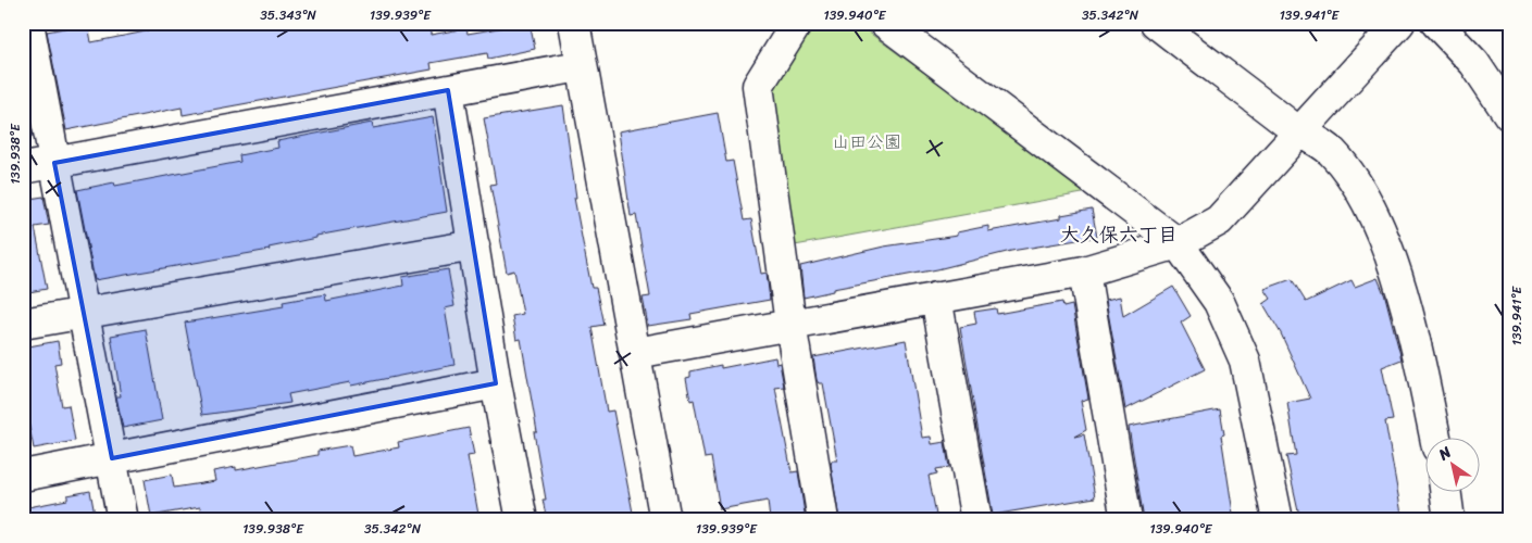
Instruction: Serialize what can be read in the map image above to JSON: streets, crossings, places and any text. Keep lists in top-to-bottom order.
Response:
{
  "districts": ["大久保六丁目"],
  "parks": ["山田公園"],
  "north": "top left",
  "coordinates": [
    "35.343°N",
    "139.939°E",
    "139.940°E",
    "35.342°N",
    "139.941°E",
    "139.938°E"
  ]
}
